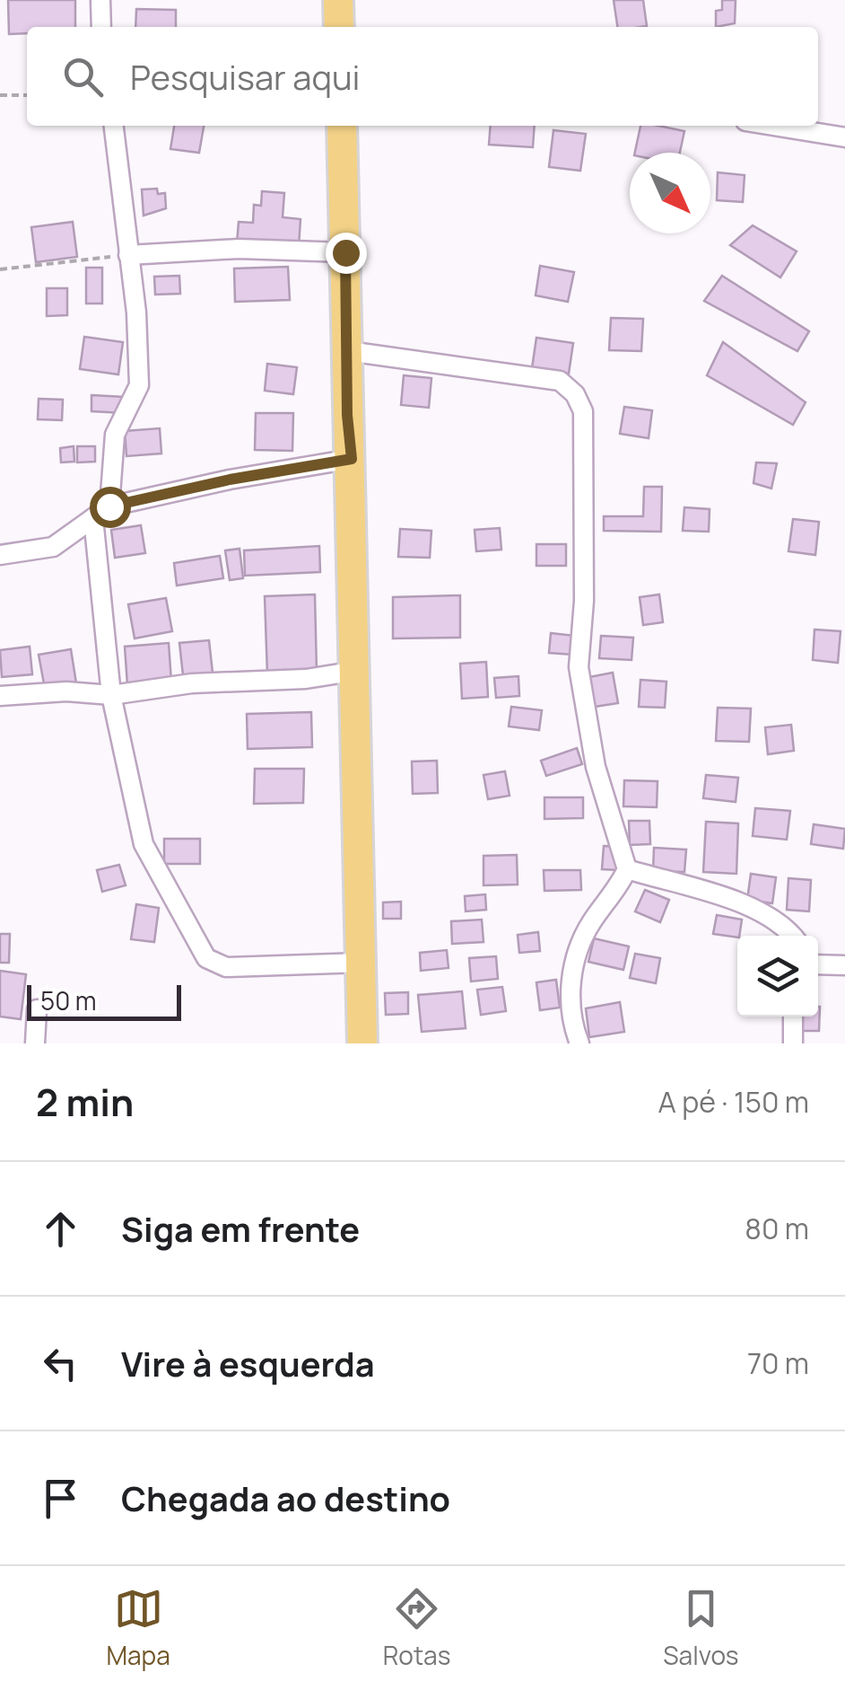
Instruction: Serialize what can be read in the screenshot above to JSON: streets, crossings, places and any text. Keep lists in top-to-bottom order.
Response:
{
  "scale_bar": "50 m",
  "north": "bottom right",
  "page": {
    "search": "Pesquisar aqui",
    "scale": "50 m",
    "heading": ["2 min", "A pé · 150 m"],
    "list": [
      ["Siga em frente", "80 m"],
      ["Vire à esquerda", "70 m"],
      "Chegada ao destino"
    ],
    "nav": ["Mapa", "Rotas", "Salvos"]
  }
}
